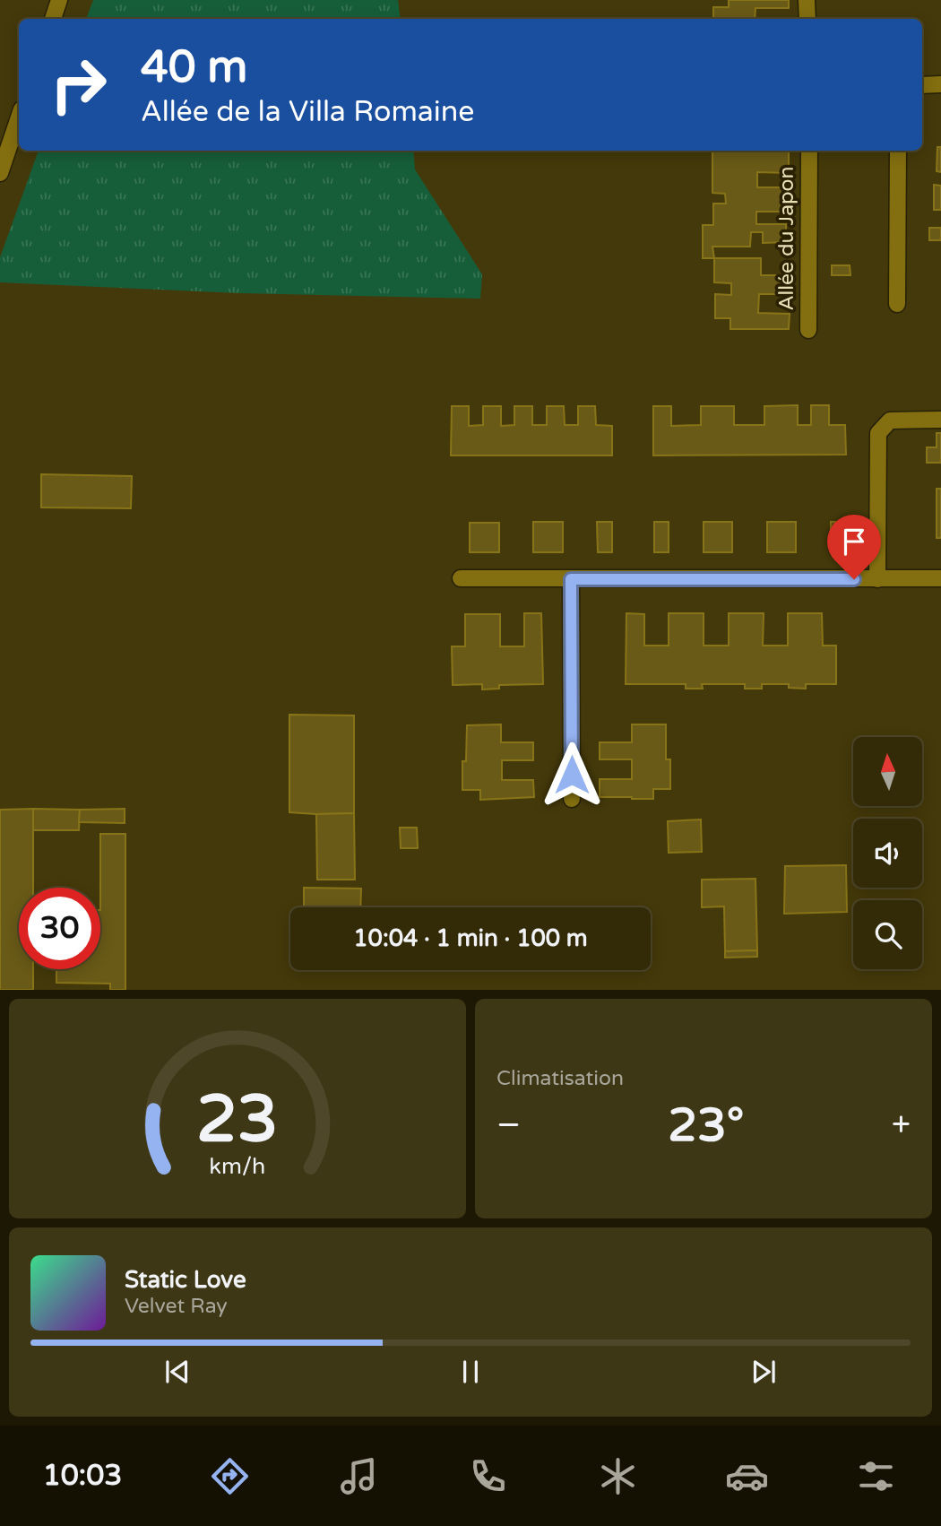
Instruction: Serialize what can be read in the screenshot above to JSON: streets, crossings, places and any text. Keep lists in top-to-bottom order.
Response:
{
  "streets": {
    "street": ["Allée du Japon"]
  },
  "north": "top",
  "page": {
    "turn": ["40 m", "Allée de la Villa Romaine"],
    "limit": "30",
    "trip": "10:04 · 1 min · 100 m",
    "tile": "Climatisation",
    "heat": ["−", "23°", "+"],
    "song": ["Static Love", "Velvet Ray"],
    "tabs": "10:03",
    "gauge": ["23", "km/h"]
  }
}
